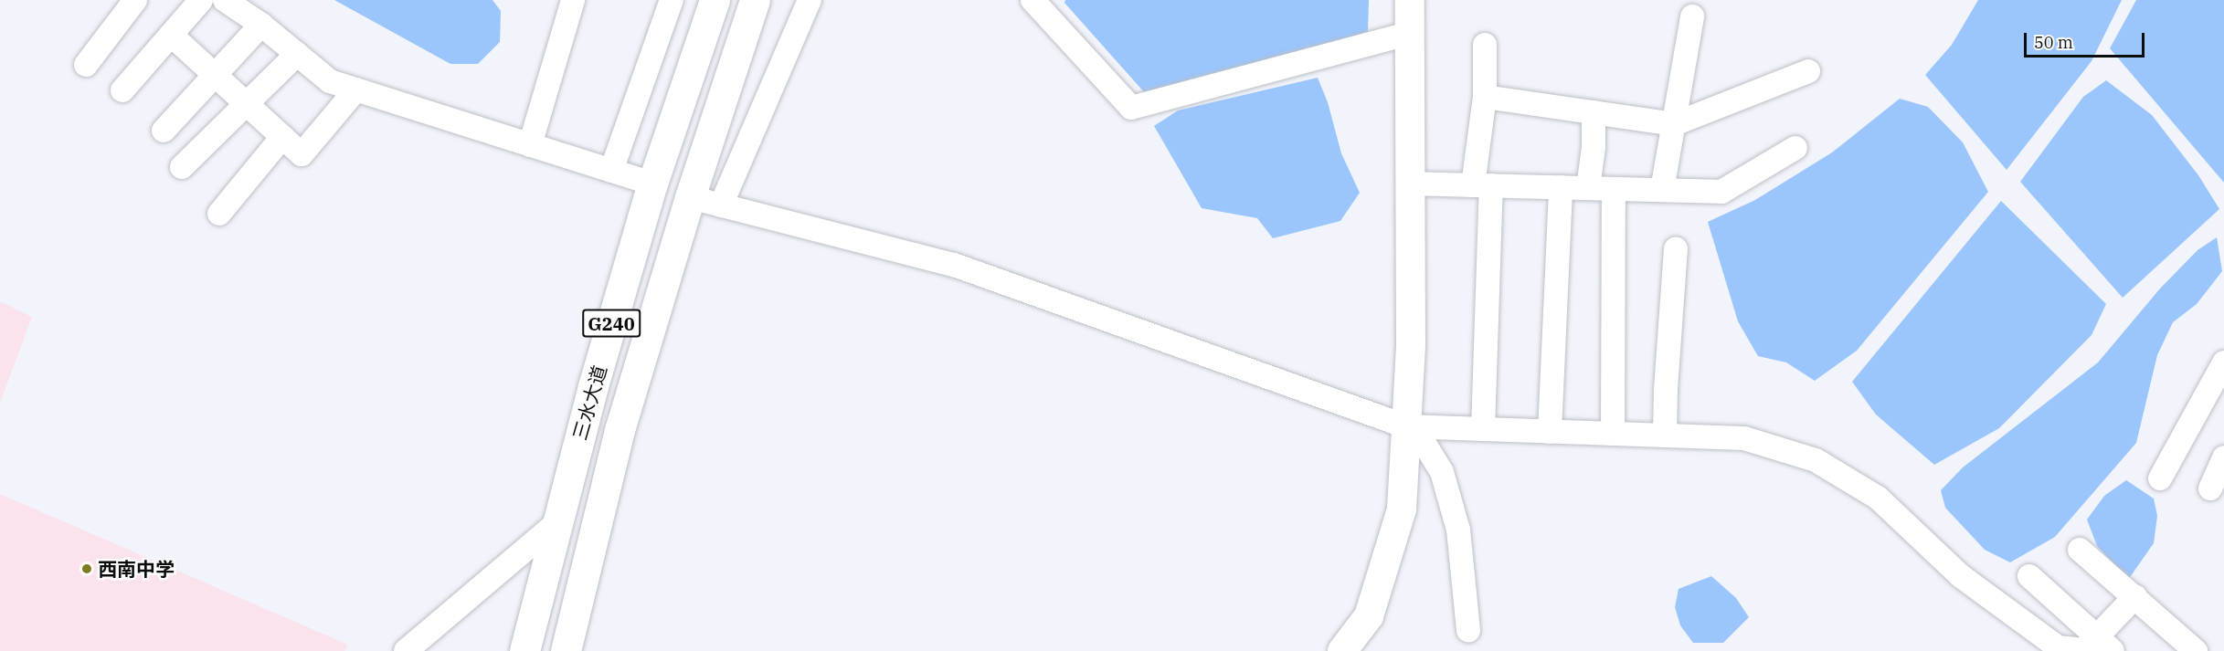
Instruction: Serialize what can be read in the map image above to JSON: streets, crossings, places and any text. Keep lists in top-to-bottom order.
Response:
{
  "streets": {
    "highway": ["G240", "三水大道"]
  },
  "places": ["西南中学"],
  "scale_bar": "50 m"
}
